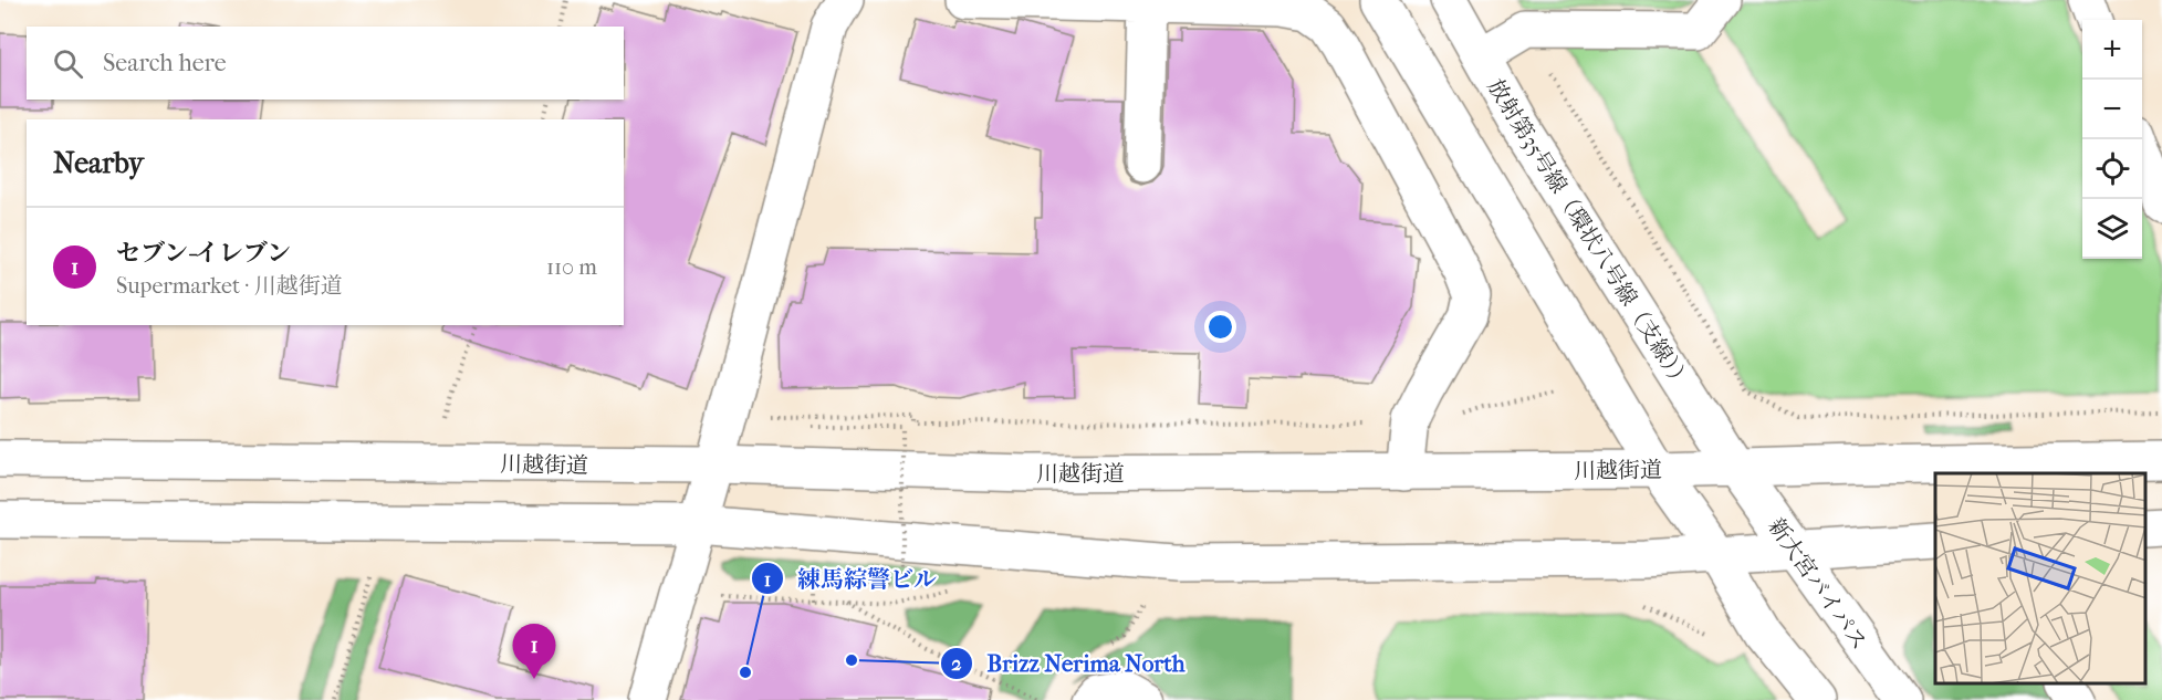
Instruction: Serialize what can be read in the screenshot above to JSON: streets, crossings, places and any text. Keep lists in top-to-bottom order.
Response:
{
  "streets": {
    "main road": ["放射第35号線（環状八号線（支線））", "川越街道", "新大宮バイパス"]
  },
  "crossings": [
    ["放射第35号線（環状八号線（支線））", "川越街道"],
    ["放射第35号線（環状八号線（支線））", "新大宮バイパス"],
    ["川越街道", "新大宮バイパス"]
  ],
  "places": ["Brizz Nerima North", "練馬綜警ビル"],
  "page": {
    "map_buttons": ["+", "−"],
    "search": "Search here",
    "heading": "Nearby",
    "list": [
      {
        "mark": "1",
        "name": "セブン-イレブン",
        "note": "Supermarket · 川越街道",
        "value": "110 m"
      }
    ],
    "pins": "1"
  }
}
